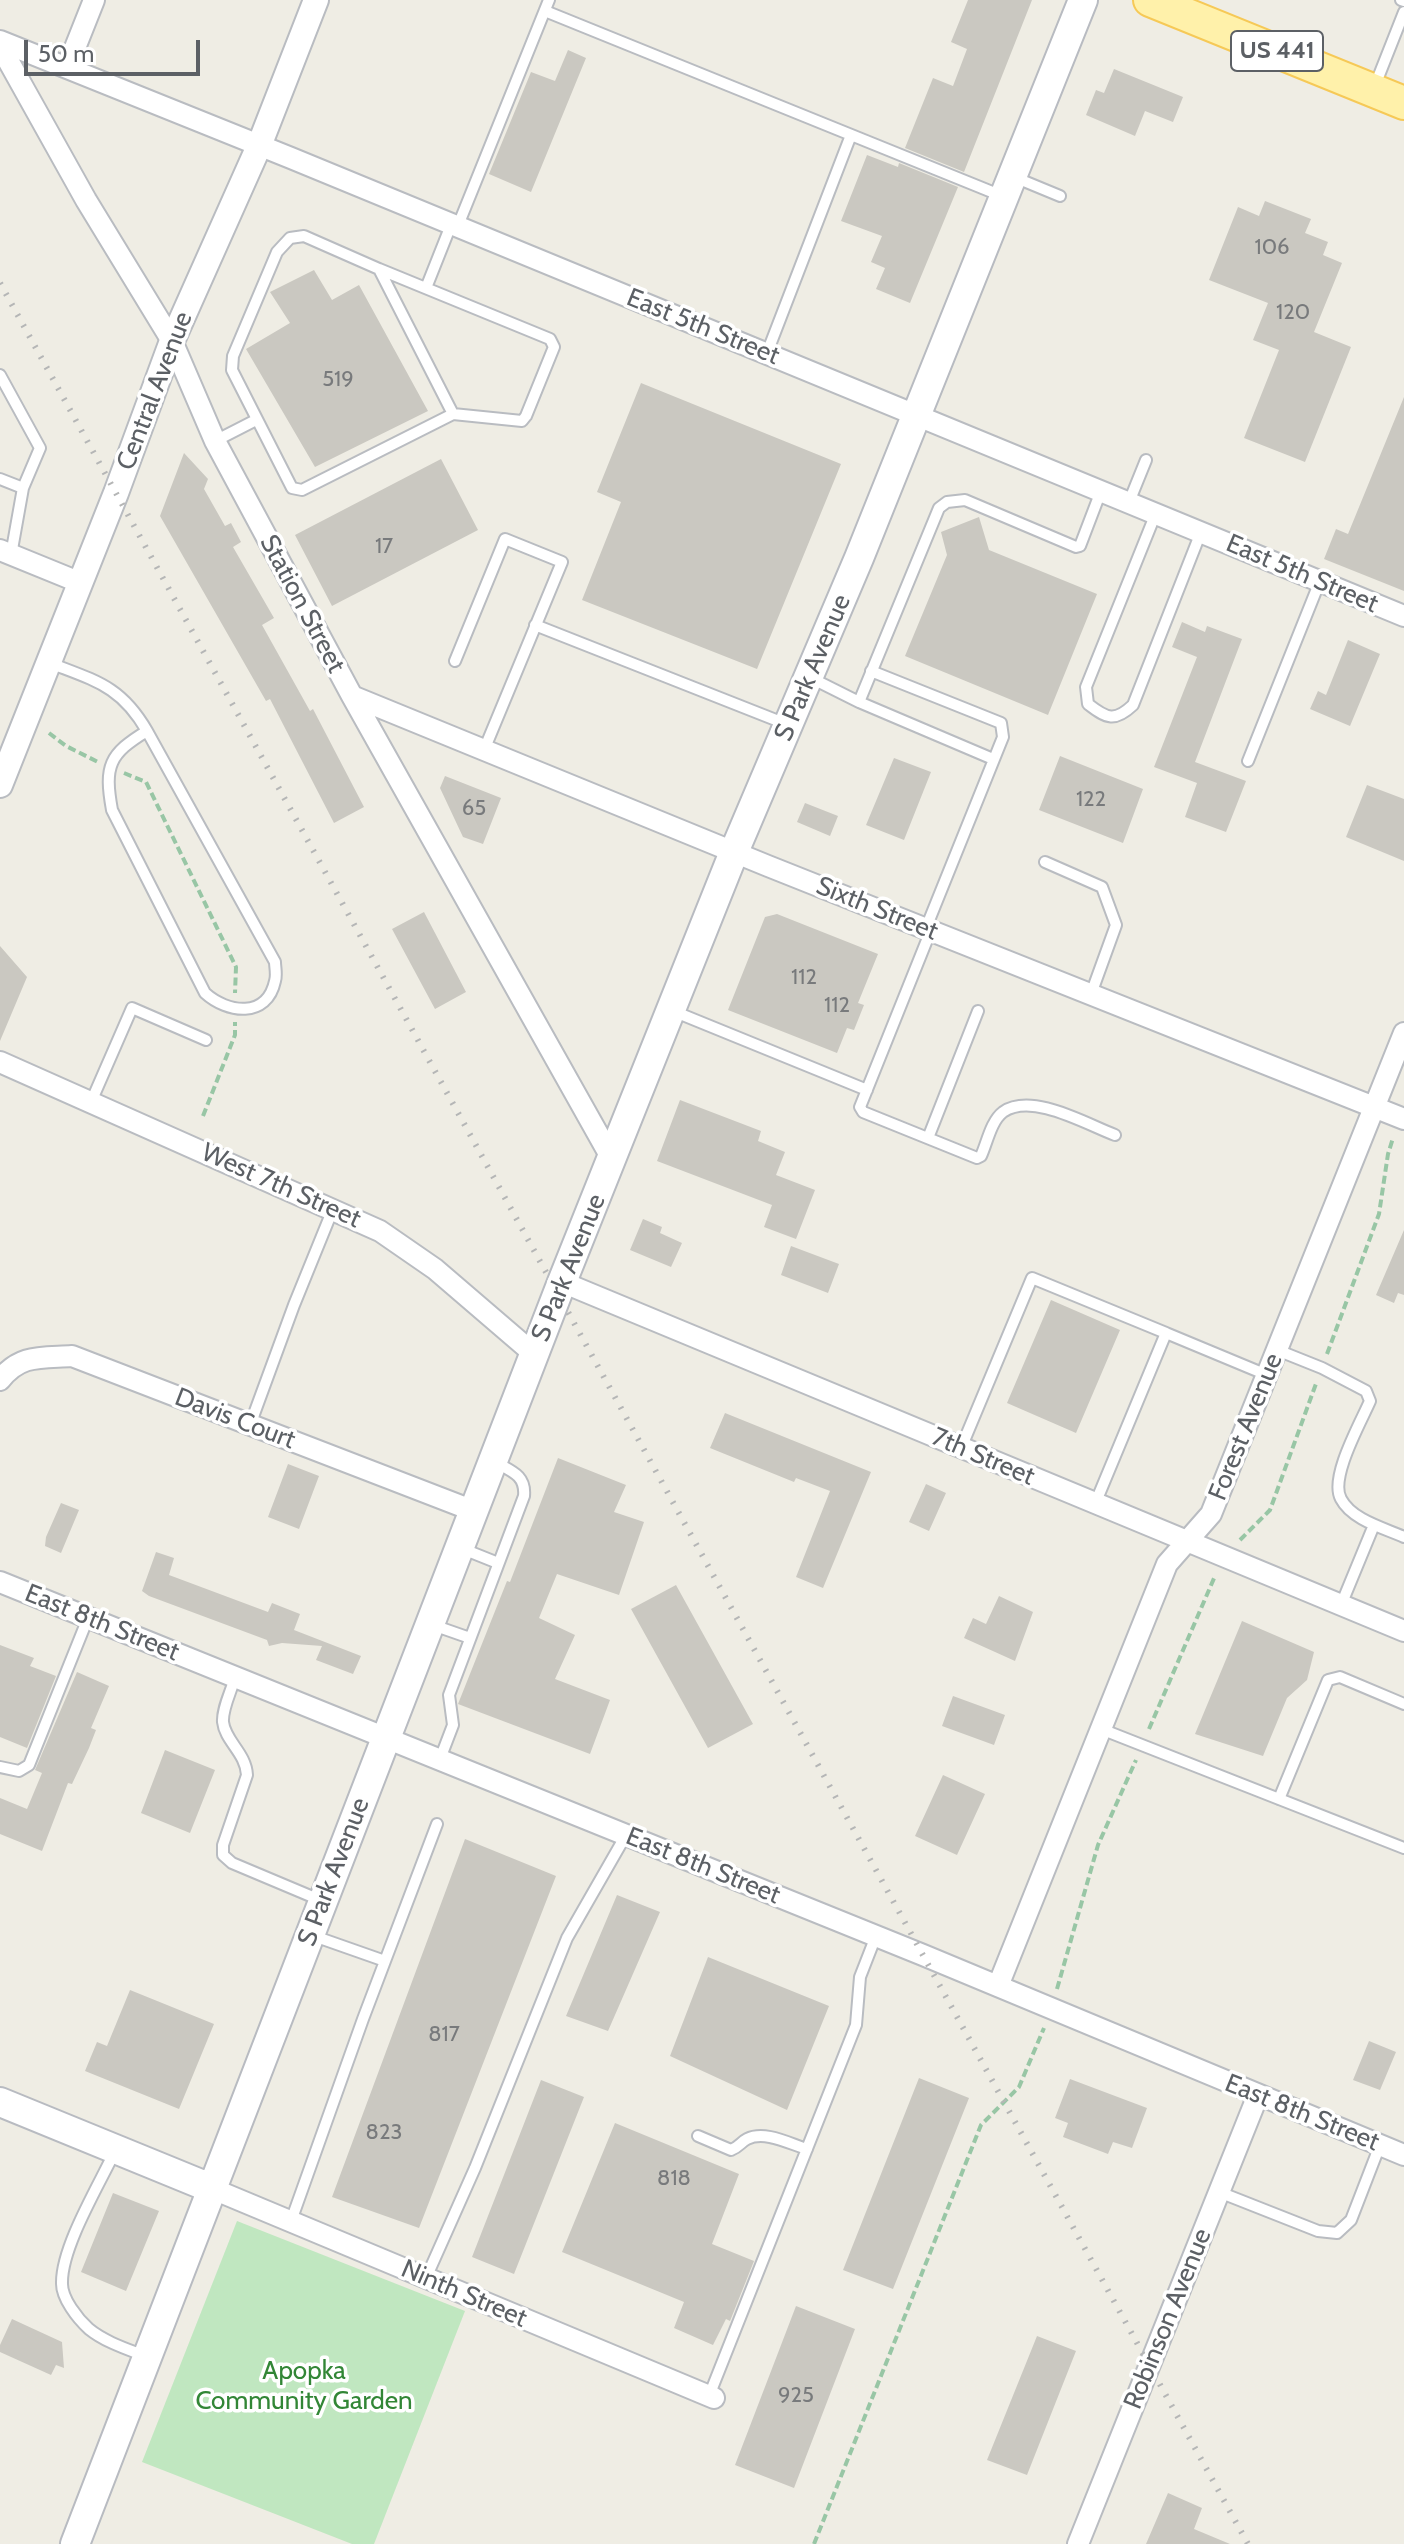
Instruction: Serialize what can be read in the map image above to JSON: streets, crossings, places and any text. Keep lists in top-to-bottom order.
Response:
{
  "streets": {
    "main road": ["US 441", "S Park Avenue"],
    "street": [
      "East 5th Street",
      "Central Avenue",
      "Station Street",
      "Sixth Street",
      "West 7th Street",
      "Davis Court",
      "Forest Avenue",
      "7th Street",
      "East 8th Street",
      "Ninth Street",
      "Robinson Avenue"
    ]
  },
  "crossings": [
    ["East 5th Street", "Central Avenue"],
    ["East 5th Street", "Station Street"],
    ["East 5th Street", "S Park Avenue"],
    ["Central Avenue", "Station Street"],
    ["Station Street", "S Park Avenue"],
    ["Station Street", "Sixth Street"],
    ["S Park Avenue", "Sixth Street"],
    ["S Park Avenue", "West 7th Street"],
    ["S Park Avenue", "Davis Court"],
    ["S Park Avenue", "7th Street"],
    ["S Park Avenue", "East 8th Street"],
    ["S Park Avenue", "Ninth Street"],
    ["Sixth Street", "Forest Avenue"],
    ["Forest Avenue", "7th Street"],
    ["Forest Avenue", "East 8th Street"],
    ["East 8th Street", "Robinson Avenue"]
  ],
  "parks": ["Apopka Community Garden"],
  "house_numbers": [
    "106",
    "120",
    "519",
    "17",
    "122",
    "65",
    "112",
    "112",
    "817",
    "823",
    "818",
    "925"
  ],
  "scale_bar": "50 m"
}
